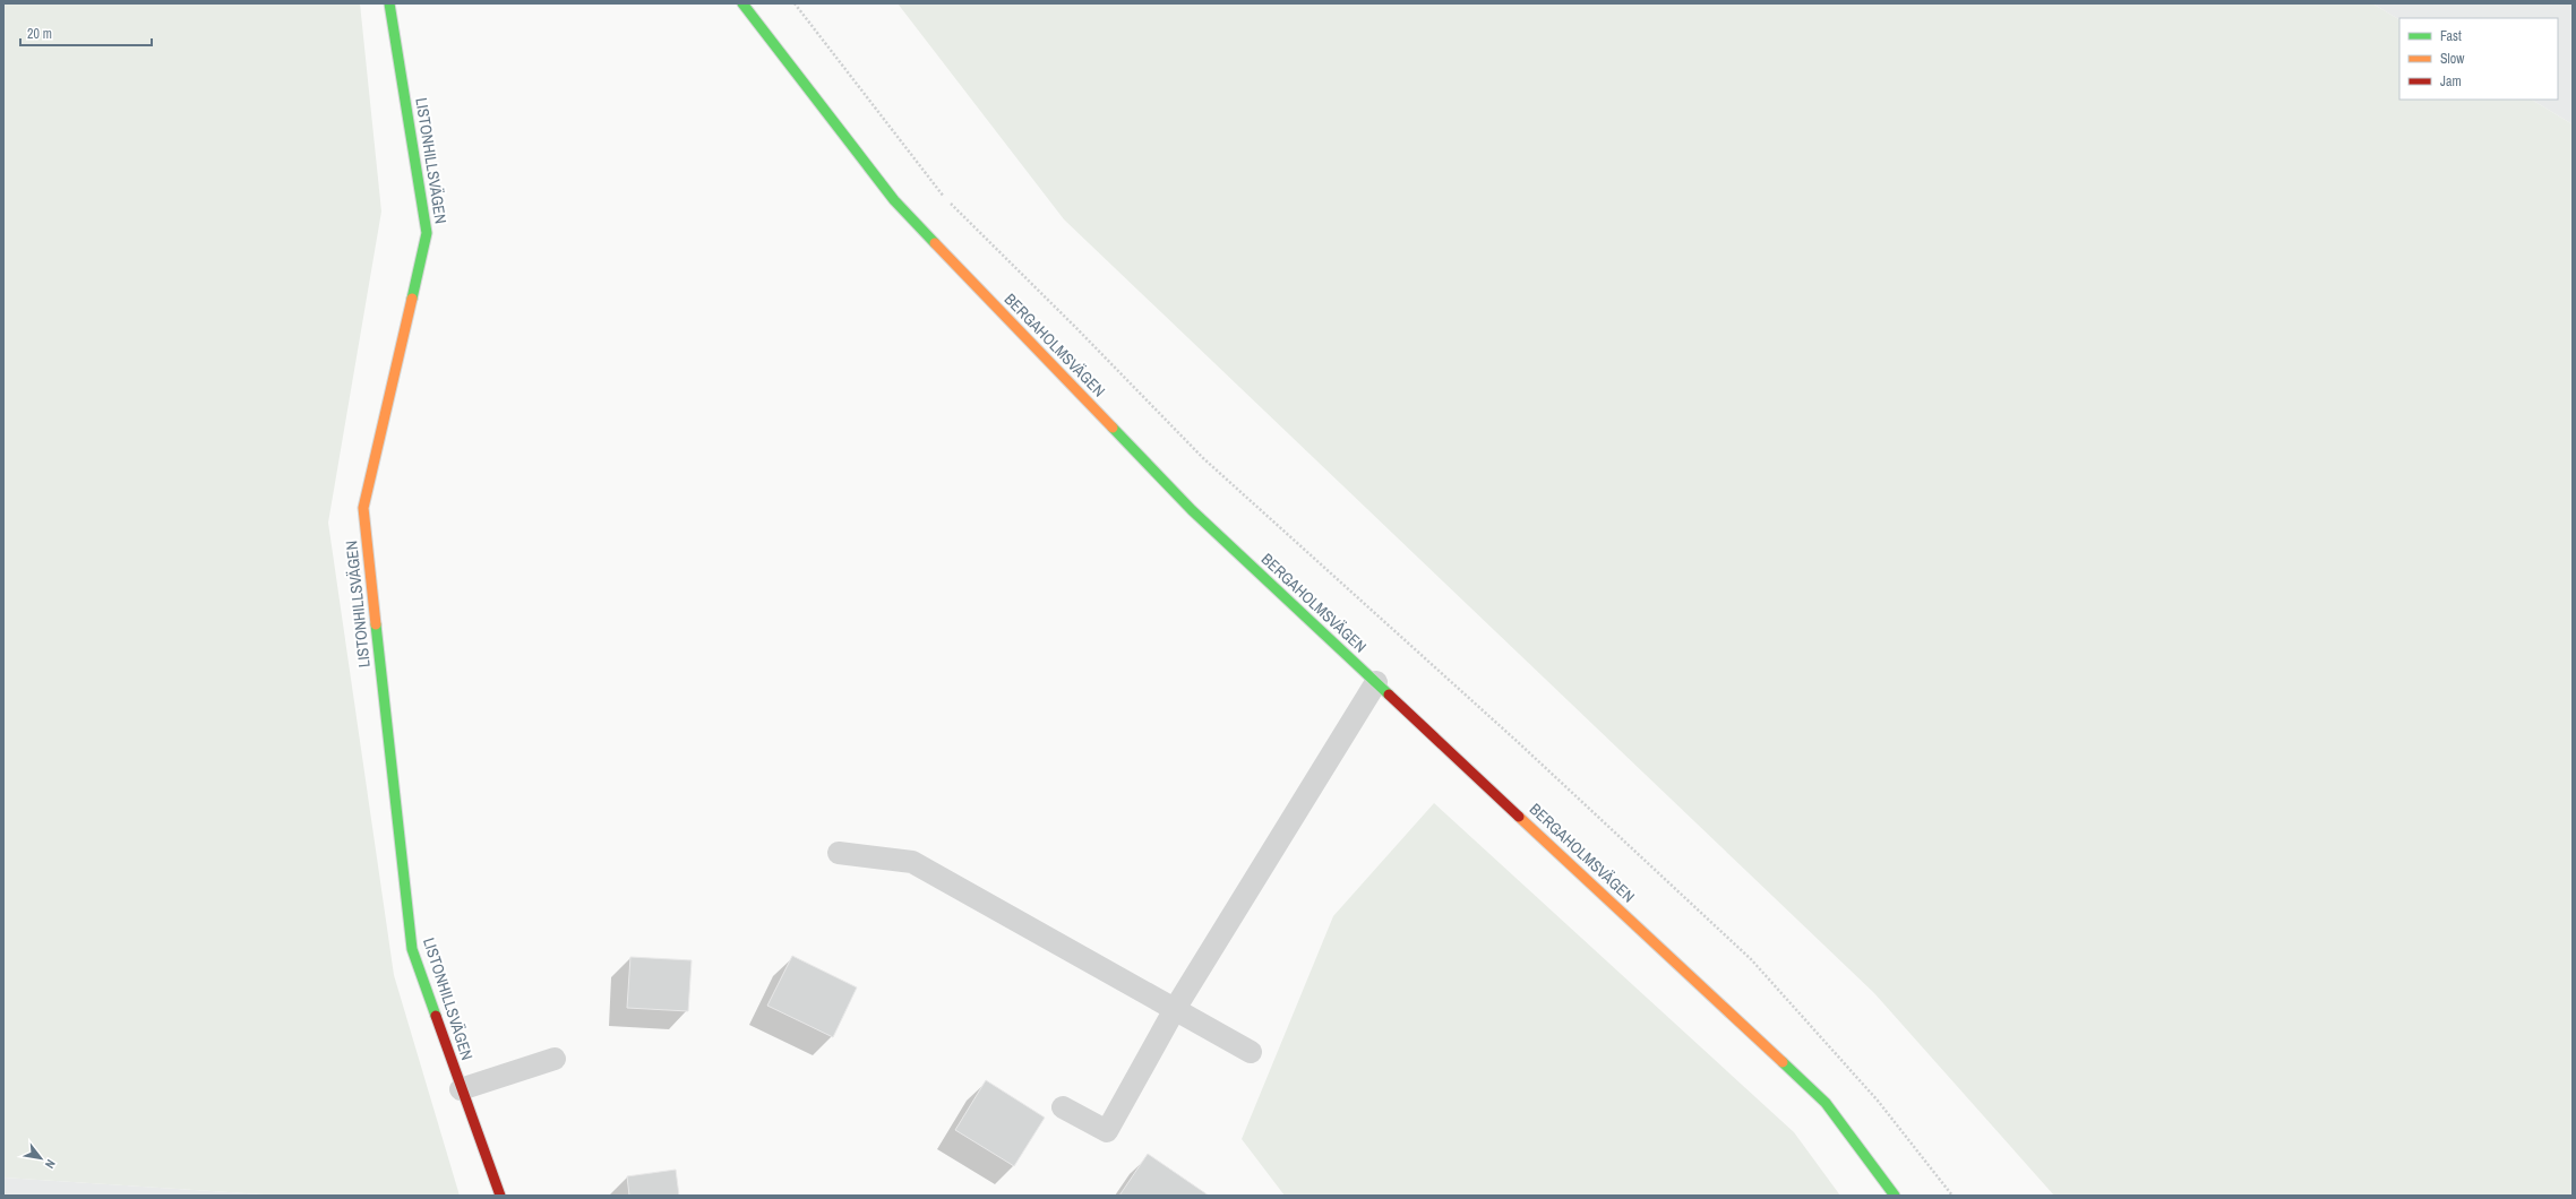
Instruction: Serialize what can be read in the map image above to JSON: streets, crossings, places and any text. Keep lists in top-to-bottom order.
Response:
{
  "streets": {
    "main road": ["LISTONHILLSVÄGEN", "BERGAHOLMSVÄGEN"]
  },
  "legend": ["Fast", "Slow", "Jam"],
  "scale_bar": "20 m",
  "north": "bottom right"
}
